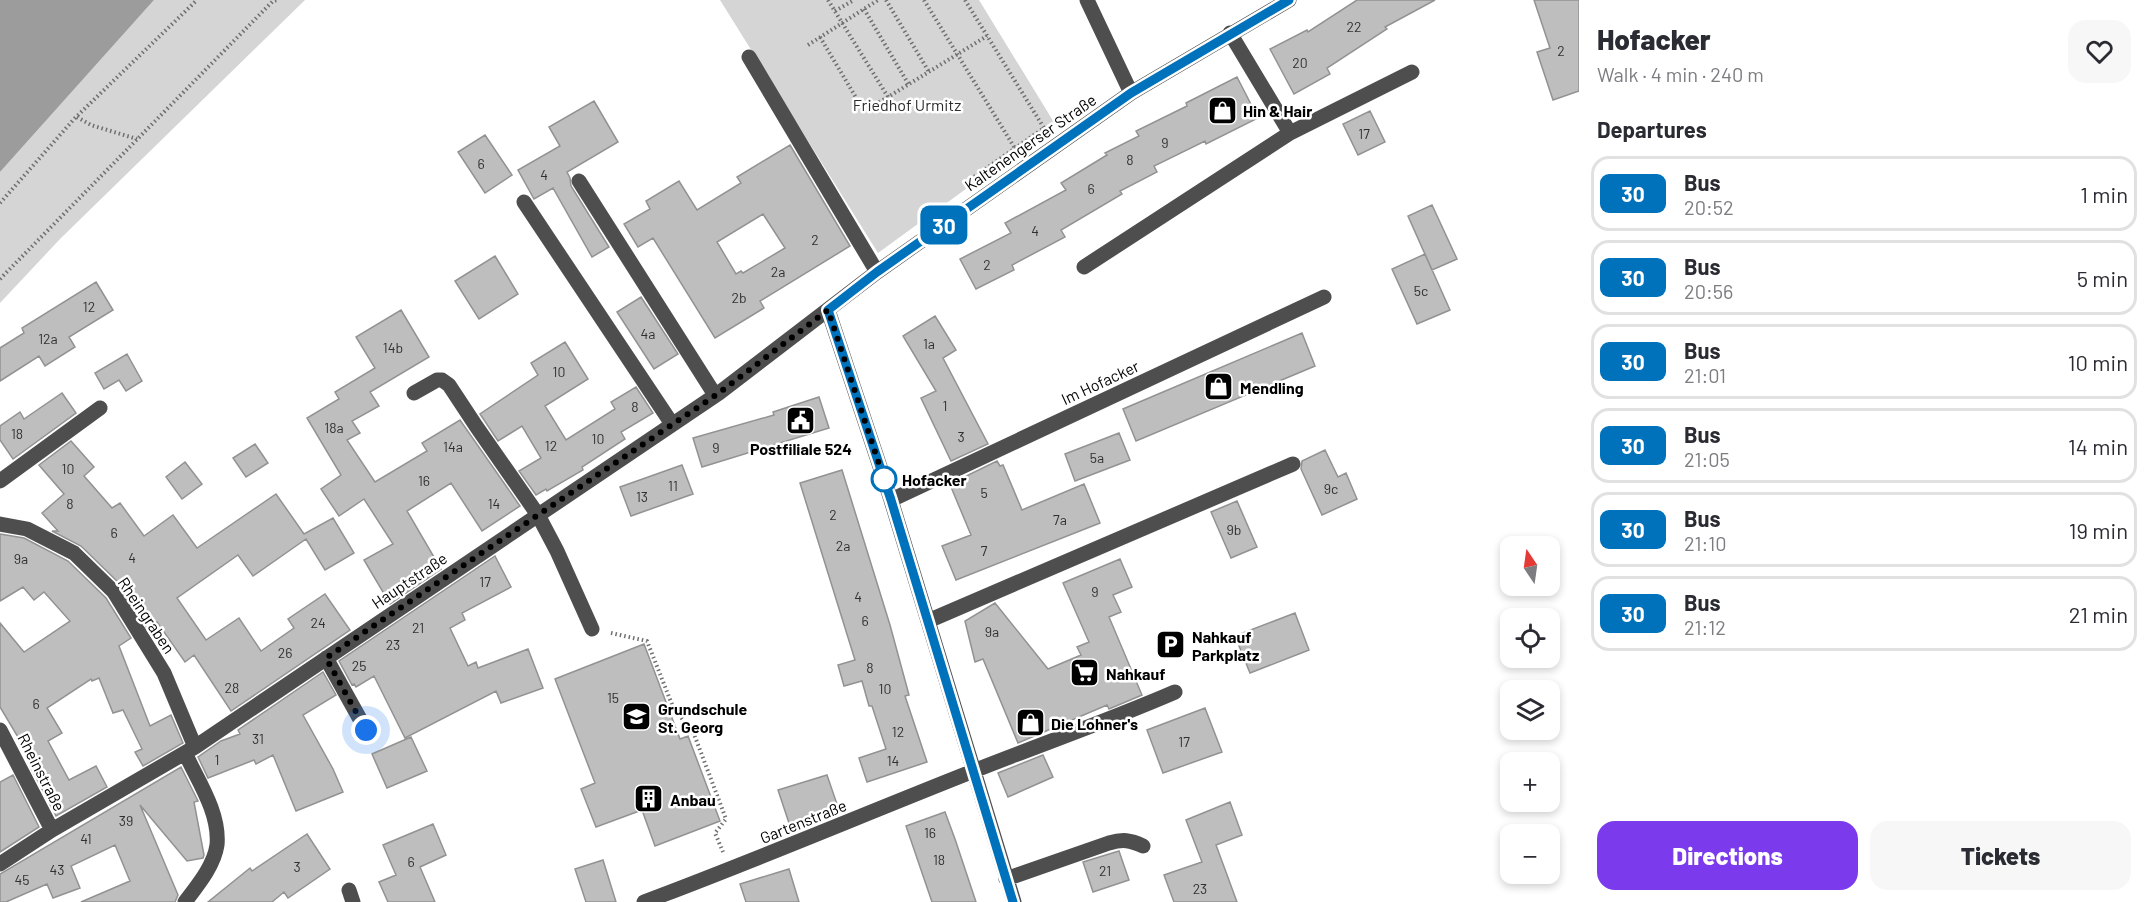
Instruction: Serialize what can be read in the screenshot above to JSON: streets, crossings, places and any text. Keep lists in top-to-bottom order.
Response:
{
  "streets": {
    "street": [
      "Kaltenengerser Straße",
      "Im Hofacker",
      "Hauptstraße",
      "Rheingraben",
      "Rheinstraße",
      "Gartenstraße"
    ]
  },
  "crossings": [
    ["Kaltenengerser Straße", "Hauptstraße"],
    ["Hauptstraße", "Rheingraben"],
    ["Hauptstraße", "Rheinstraße"]
  ],
  "parks": ["Friedhof Urmitz"],
  "places": {
    "shop": ["Hin & Hair", "Mendling", "Die Lohner's"],
    "public building": ["Postfiliale 524"],
    "other": ["Hofacker"],
    "parking": ["Nahkauf Parkplatz"],
    "supermarket": ["Nahkauf"],
    "school or university": ["Grundschule St. Georg"],
    "building": ["Anbau"]
  },
  "lines": ["bus line 30"],
  "house_numbers": [
    "22",
    "2",
    "20",
    "17",
    "9",
    "8",
    "6",
    "4",
    "6",
    "4",
    "2",
    "2",
    "2a",
    "5c",
    "2b",
    "12",
    "4a",
    "12a",
    "1a",
    "14b",
    "10",
    "1",
    "8",
    "18a",
    "18",
    "3",
    "10",
    "12",
    "14a",
    "9",
    "5a",
    "10",
    "16",
    "11",
    "9c",
    "5",
    "13",
    "8",
    "14",
    "2",
    "7a",
    "9b",
    "6",
    "2a",
    "7",
    "4",
    "9a",
    "17",
    "9",
    "4",
    "6",
    "24",
    "21",
    "9a",
    "23",
    "26",
    "25",
    "8",
    "28",
    "10",
    "15",
    "6",
    "12",
    "31",
    "17",
    "1",
    "14",
    "39",
    "16",
    "41",
    "18",
    "6",
    "3",
    "43",
    "21",
    "45",
    "23"
  ],
  "north": "top",
  "page": {
    "on_map": "30",
    "heading": [
      ["Hofacker", "Walk · 4 min · 240 m"],
      "Departures"
    ],
    "list": [
      {
        "mark": "30",
        "name": "Bus",
        "note": "20:52",
        "value": "1 min"
      },
      {
        "mark": "30",
        "name": "Bus",
        "note": "20:56",
        "value": "5 min"
      },
      {
        "mark": "30",
        "name": "Bus",
        "note": "21:01",
        "value": "10 min"
      },
      {
        "mark": "30",
        "name": "Bus",
        "note": "21:05",
        "value": "14 min"
      },
      {
        "mark": "30",
        "name": "Bus",
        "note": "21:10",
        "value": "19 min"
      },
      {
        "mark": "30",
        "name": "Bus",
        "note": "21:12",
        "value": "21 min"
      }
    ],
    "map_buttons": ["+", "−"],
    "buttons": ["Directions", "Tickets"]
  }
}
